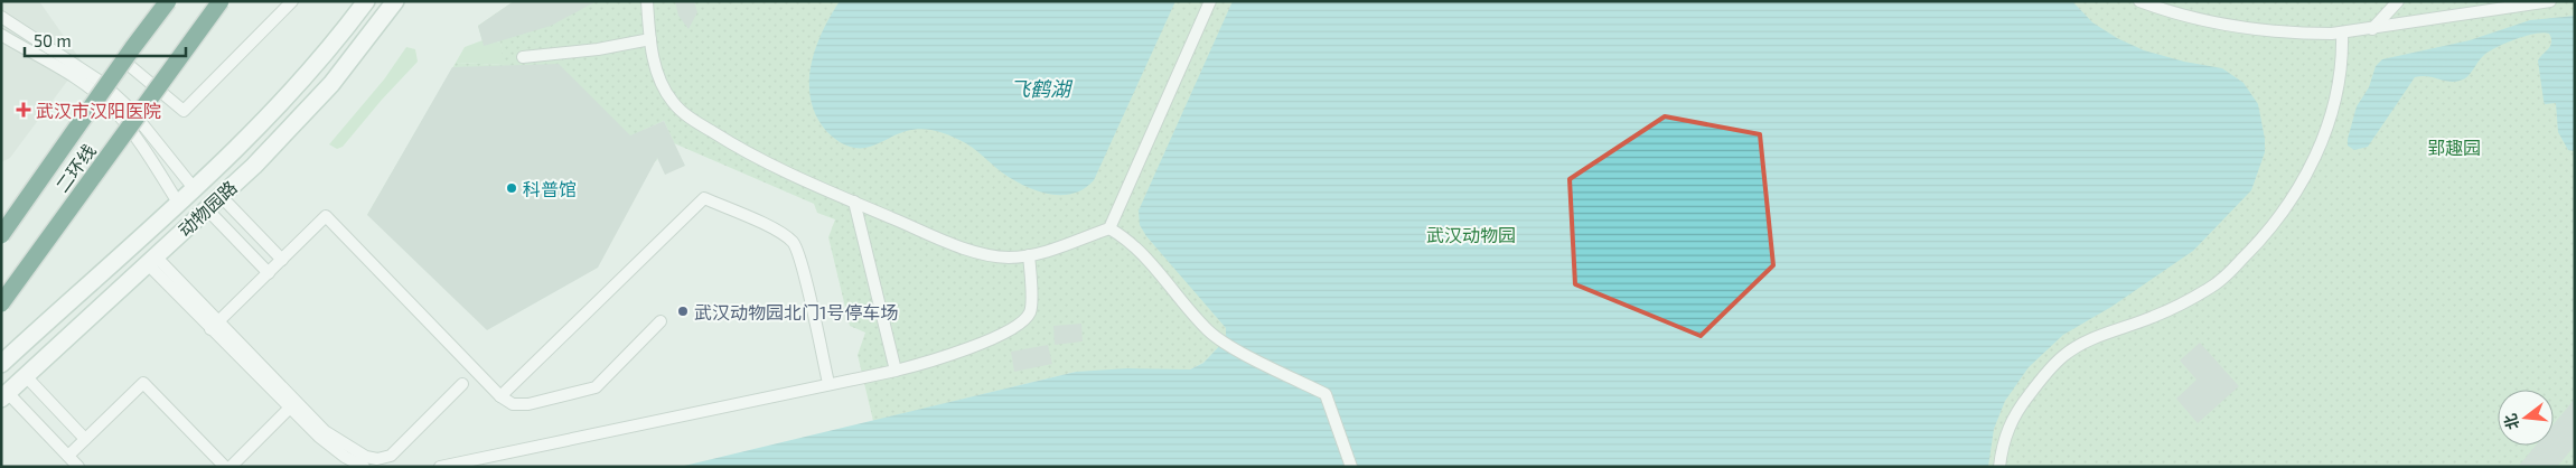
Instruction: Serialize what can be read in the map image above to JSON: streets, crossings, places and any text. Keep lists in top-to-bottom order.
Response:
{
  "streets": {
    "highway": ["二环线"],
    "main road": ["动物园路"]
  },
  "water": ["飞鹤湖"],
  "parks": ["郢趣园", "武汉动物园"],
  "places": {
    "health": ["武汉市汉阳医院"],
    "other": ["科普馆", "武汉动物园北门1号停车场"]
  },
  "scale_bar": "50 m",
  "north": "left"
}
